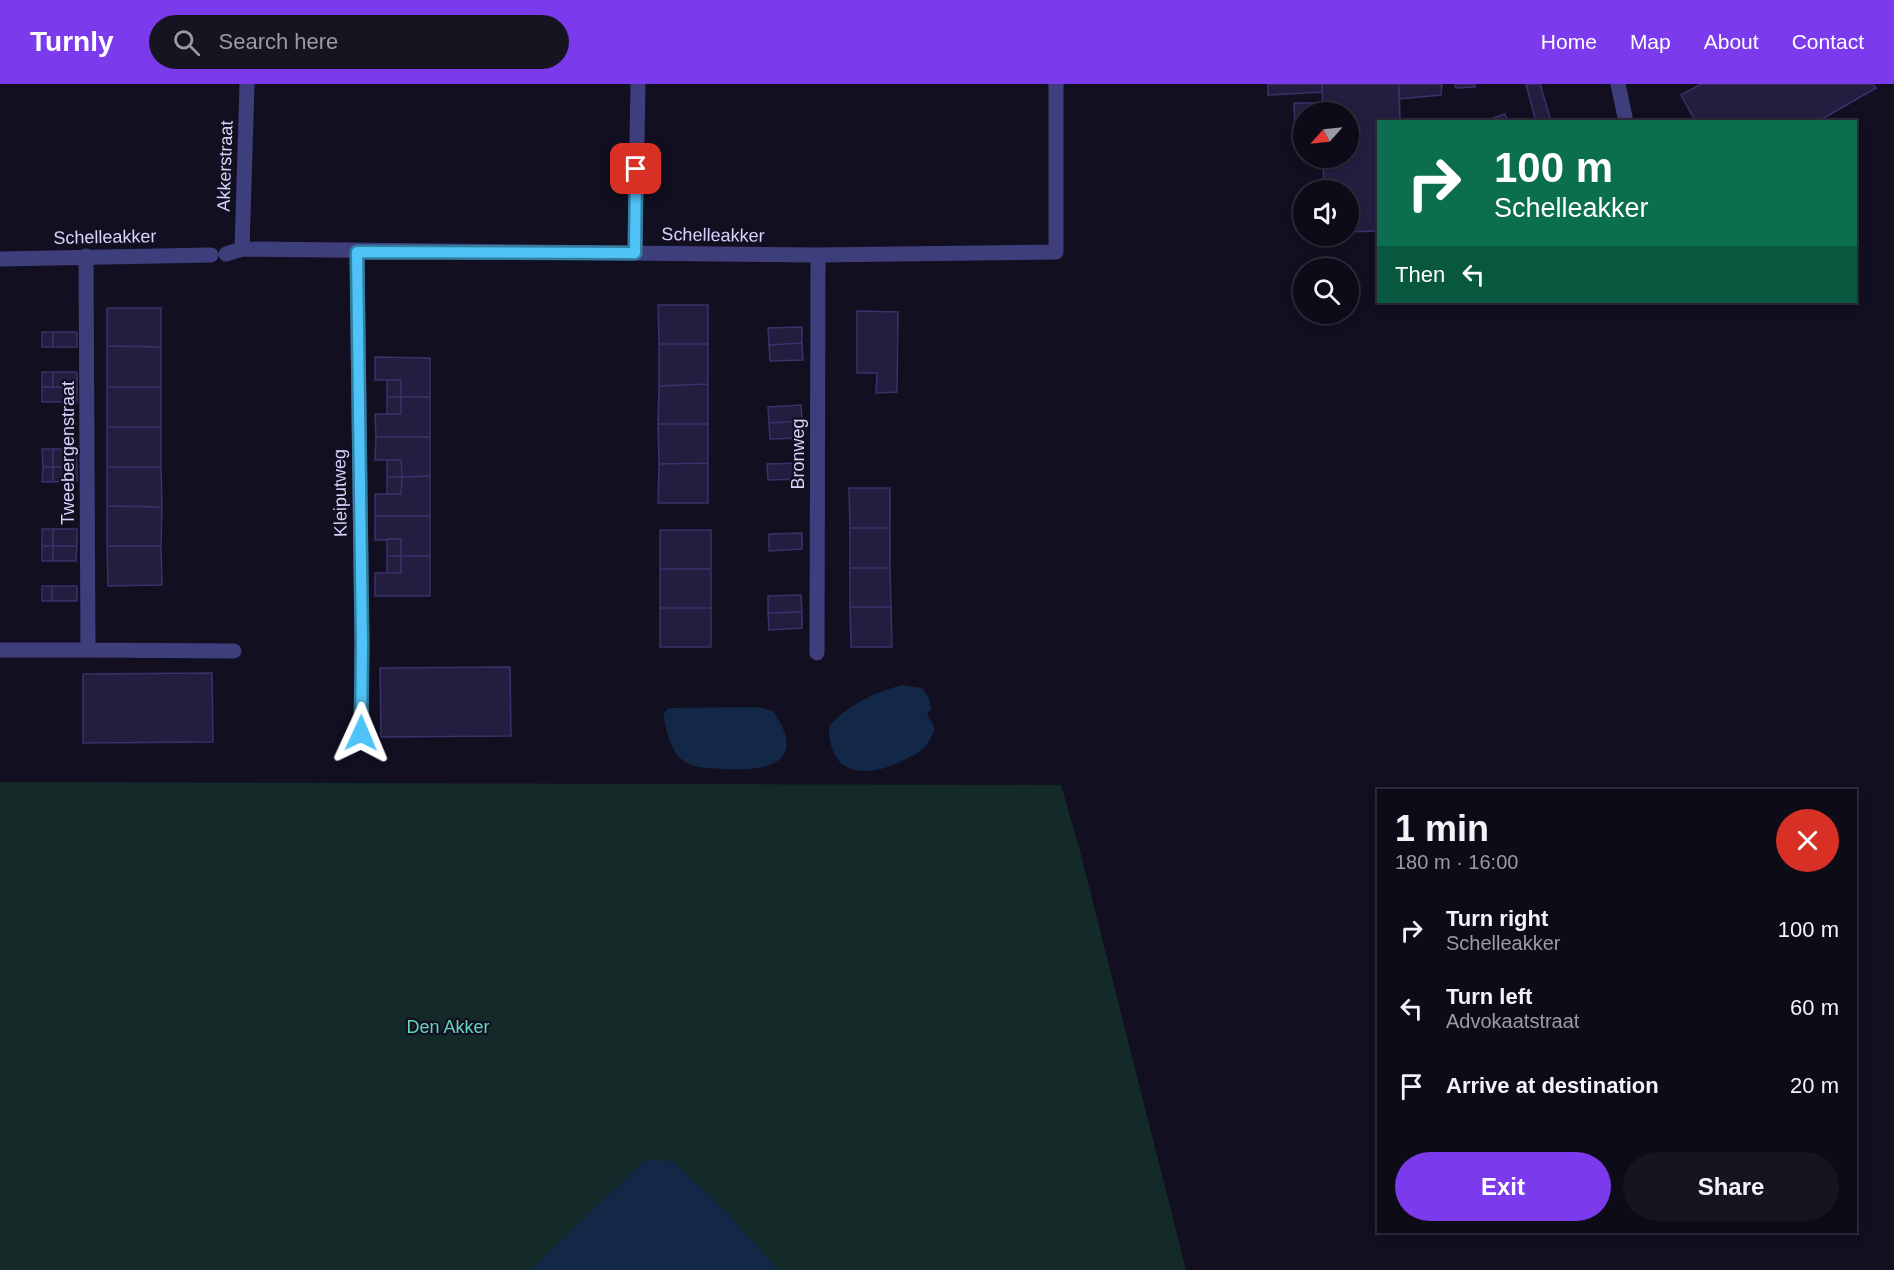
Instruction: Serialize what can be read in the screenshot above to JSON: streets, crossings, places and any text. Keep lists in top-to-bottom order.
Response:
{
  "streets": {
    "street": [
      "Akkerstraat",
      "Schelleakker",
      "Tweebergenstraat",
      "Bronweg",
      "Kleiputweg"
    ]
  },
  "crossings": [
    ["Akkerstraat", "Schelleakker"],
    ["Schelleakker", "Tweebergenstraat"],
    ["Schelleakker", "Bronweg"],
    ["Schelleakker", "Kleiputweg"]
  ],
  "parks": ["Den Akker"],
  "north": "bottom left",
  "page": {
    "header": "Turnly",
    "search": "Search here",
    "nav": [
      "Home",
      "Map",
      "About",
      "Contact"
    ],
    "turn": ["100 m", "Schelleakker"],
    "then": "Then",
    "heading": ["1 min", "180 m · 16:00"],
    "list": [
      {
        "name": "Turn right",
        "note": "Schelleakker",
        "value": "100 m"
      },
      {
        "name": "Turn left",
        "note": "Advokaatstraat",
        "value": "60 m"
      },
      {
        "name": "Arrive at destination",
        "value": "20 m"
      }
    ],
    "buttons": ["Exit", "Share"]
  }
}
